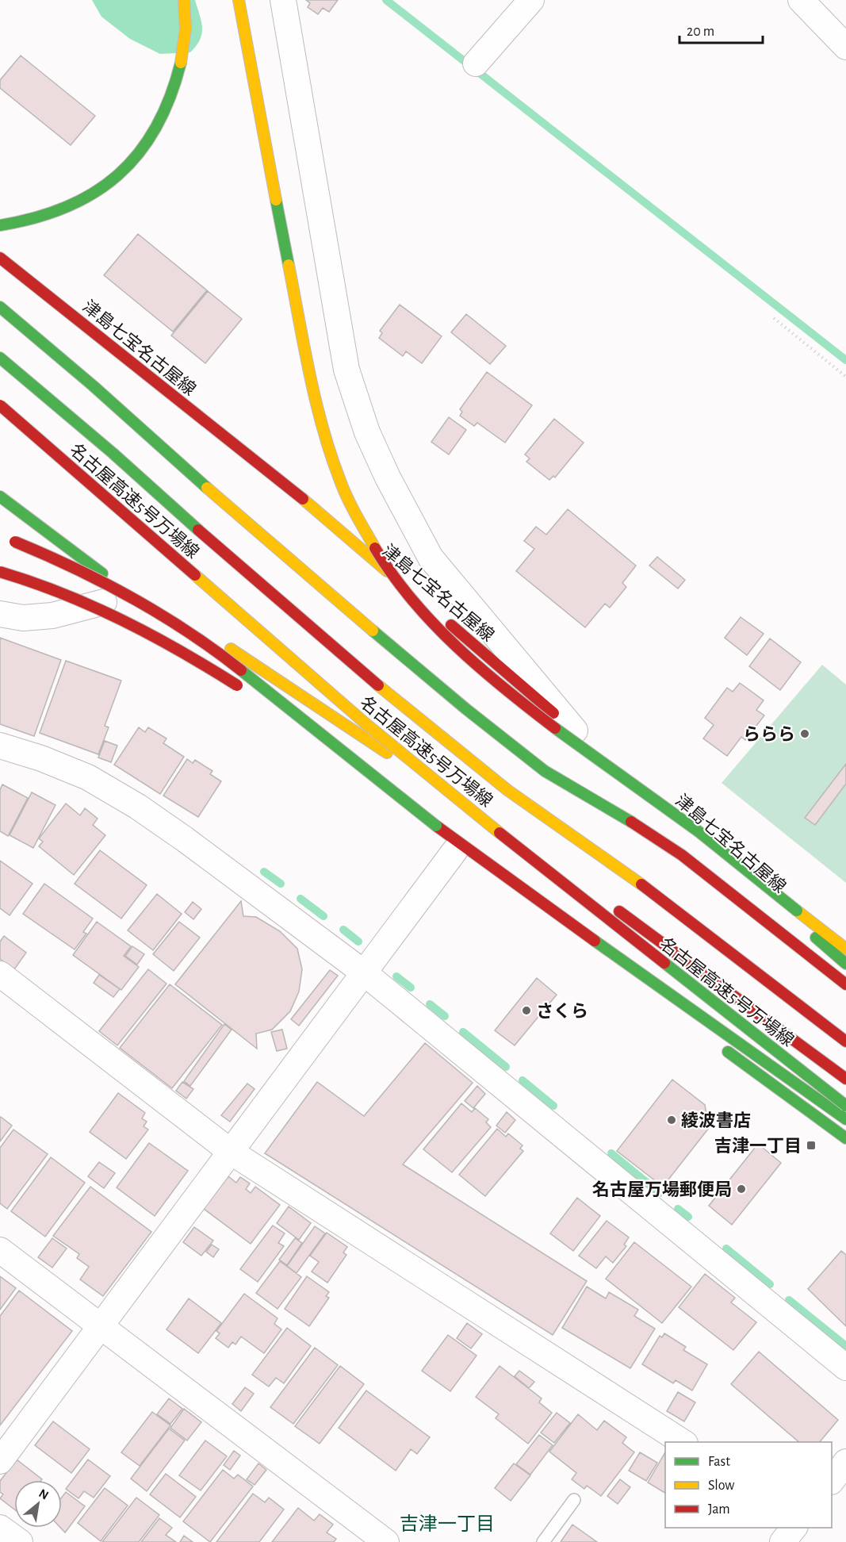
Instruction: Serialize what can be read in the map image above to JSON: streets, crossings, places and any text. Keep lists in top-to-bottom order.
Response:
{
  "streets": {
    "main road": ["津島七宝名古屋線", "名古屋高速5号万場線"]
  },
  "districts": ["吉津一丁目"],
  "places": {
    "other": [
      "ららら",
      "さくら",
      "綾波書店",
      "名古屋万場郵便局"
    ],
    "transit": ["吉津一丁目"]
  },
  "legend": ["Fast", "Slow", "Jam"],
  "scale_bar": "20 m",
  "north": "top right"
}
